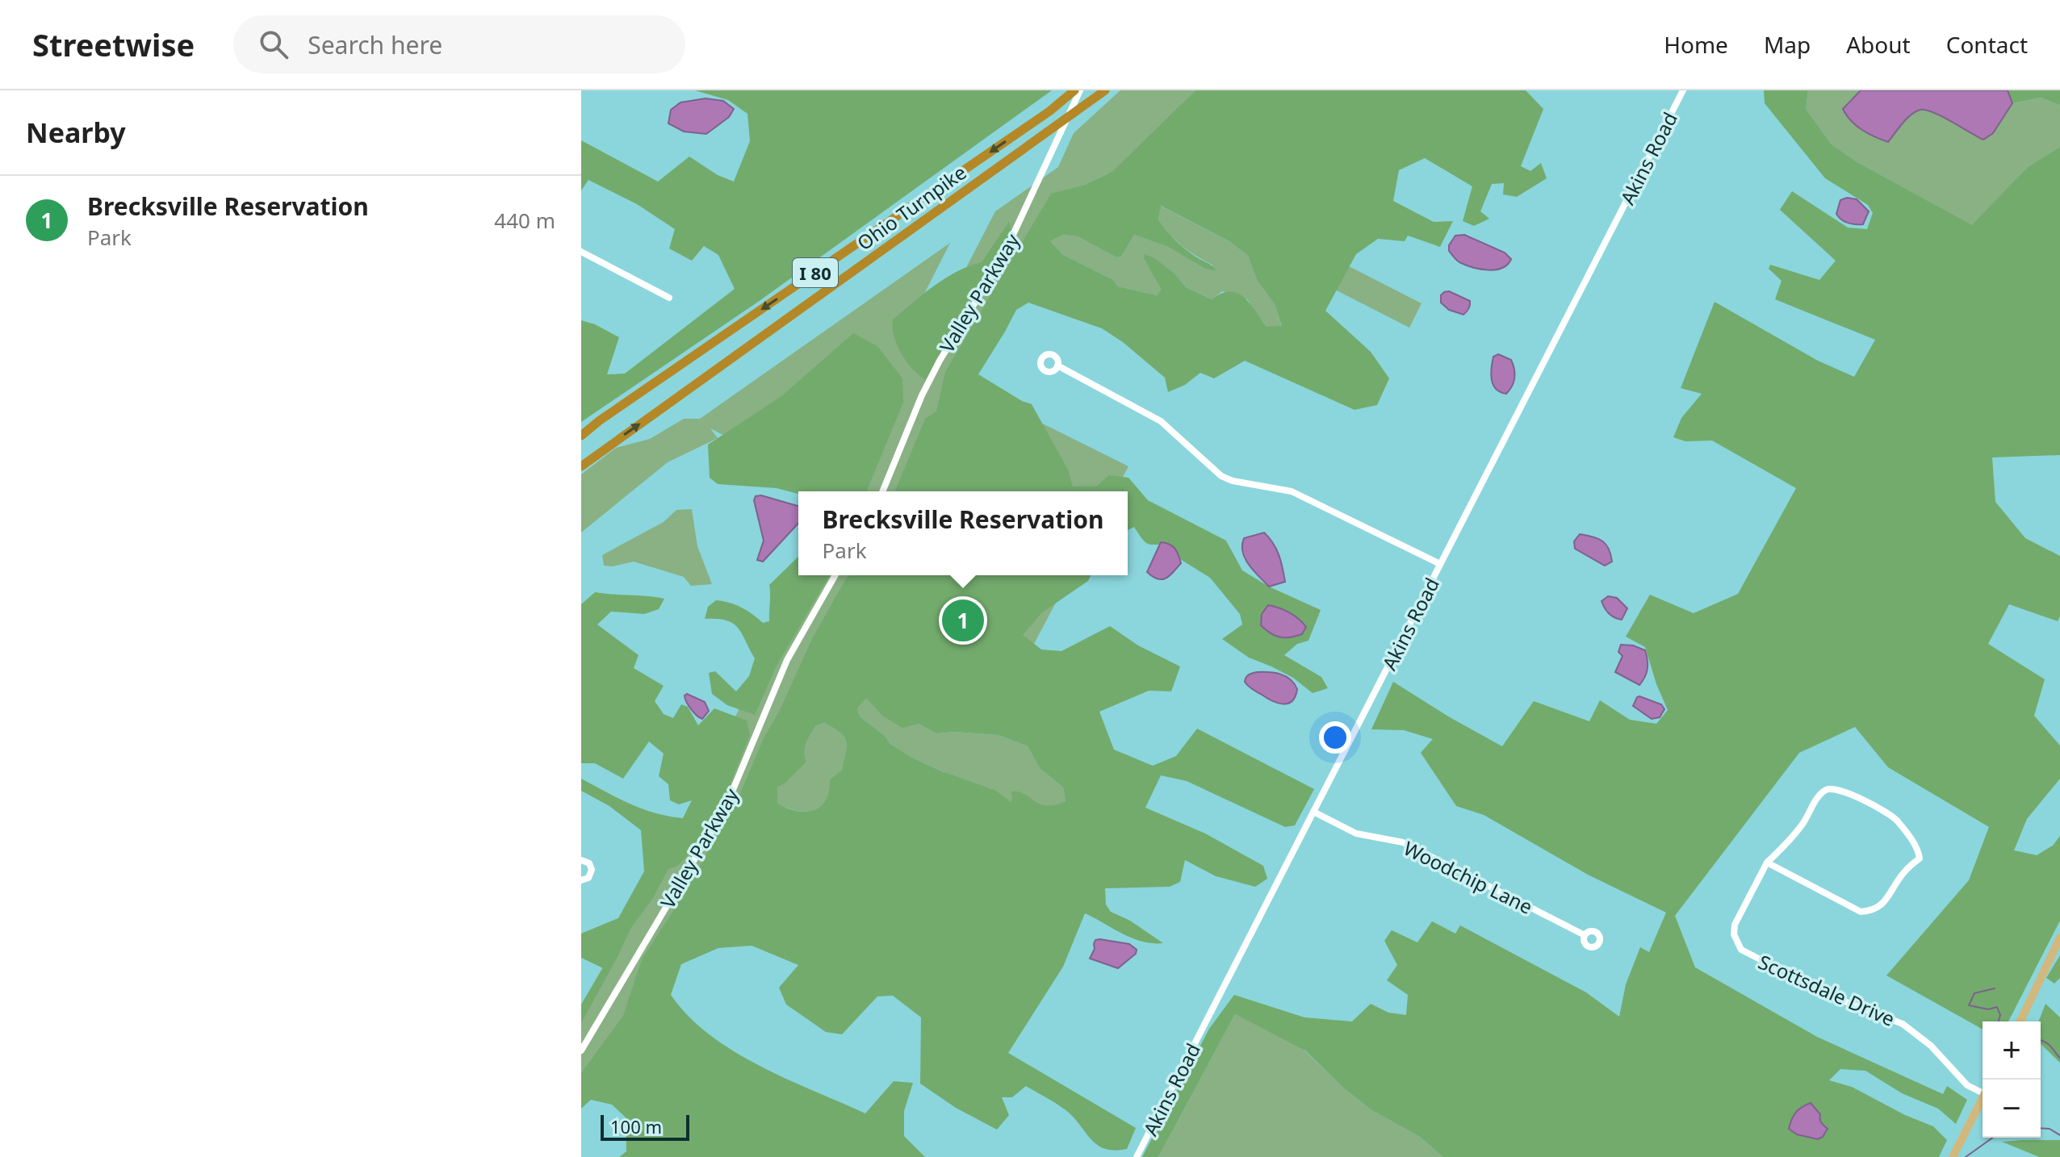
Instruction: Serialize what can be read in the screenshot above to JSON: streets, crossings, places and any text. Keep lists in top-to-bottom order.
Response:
{
  "streets": {
    "highway": ["Ohio Turnpike", "I 80"],
    "street": [
      "Akins Road",
      "Valley Parkway",
      "Woodchip Lane",
      "Scottsdale Drive"
    ]
  },
  "crossings": [
    ["Akins Road", "Woodchip Lane"]
  ],
  "scale_bar": "100 m",
  "page": {
    "header": "Streetwise",
    "search": "Search here",
    "nav": [
      "Home",
      "Map",
      "About",
      "Contact"
    ],
    "heading": "Nearby",
    "list": [
      {
        "mark": "1",
        "name": "Brecksville Reservation",
        "note": "Park",
        "value": "440 m"
      }
    ],
    "popup": ["Brecksville Reservation", "Park"],
    "pins": "1",
    "map_buttons": ["+", "−"],
    "scale": "100 m"
  }
}
